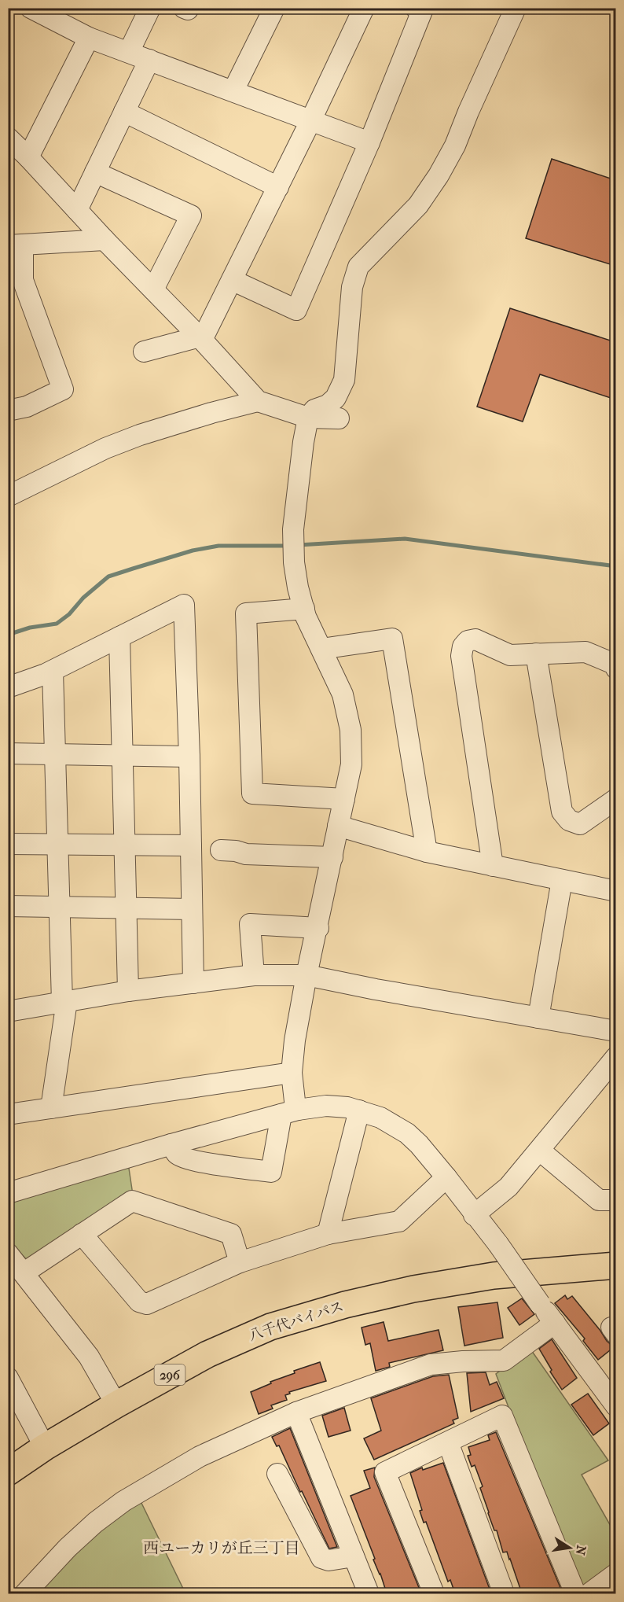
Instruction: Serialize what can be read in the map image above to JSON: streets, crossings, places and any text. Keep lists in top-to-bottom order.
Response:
{
  "streets": {
    "highway": ["八千代バイパス", "296"]
  },
  "districts": ["西ユーカリが丘三丁目"],
  "north": "right"
}
